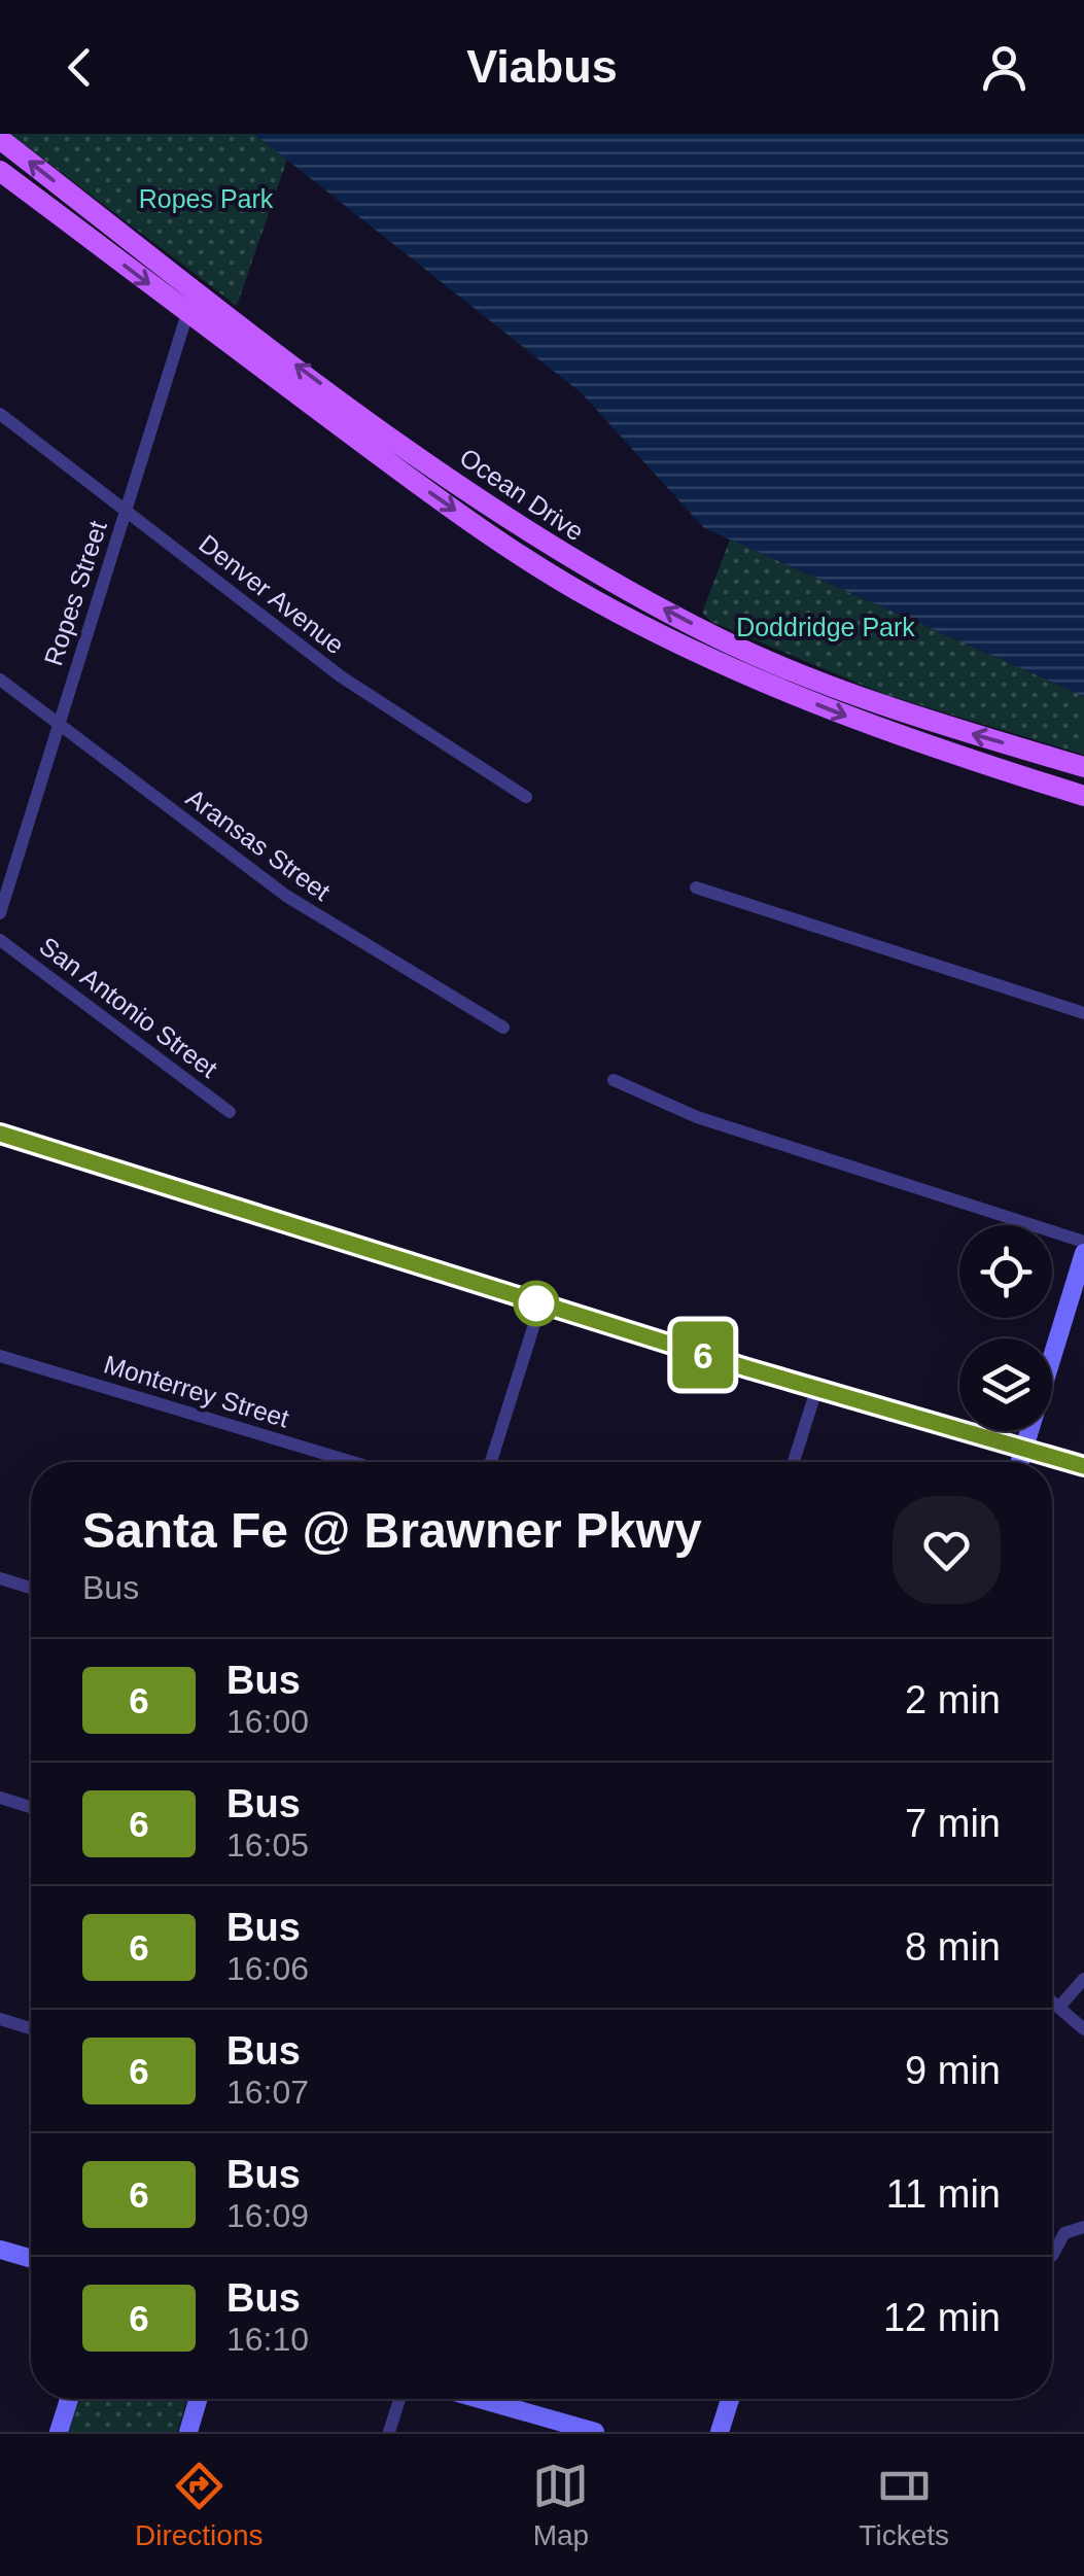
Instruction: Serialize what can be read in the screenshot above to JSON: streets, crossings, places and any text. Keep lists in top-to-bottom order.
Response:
{
  "streets": {
    "main road": ["Ocean Drive"],
    "street": [
      "Ropes Street",
      "Denver Avenue",
      "Aransas Street",
      "San Antonio Street",
      "Monterrey Street"
    ]
  },
  "crossings": [
    ["Ocean Drive", "Ropes Street"],
    ["Ropes Street", "Denver Avenue"],
    ["Ropes Street", "Aransas Street"]
  ],
  "parks": ["Ropes Park", "Doddridge Park"],
  "lines": ["bus line 6"],
  "page": {
    "header": "Viabus",
    "on_map": "6",
    "heading": ["Santa Fe @ Brawner Pkwy", "Bus"],
    "list": [
      {
        "mark": "6",
        "name": "Bus",
        "note": "16:00",
        "value": "2 min"
      },
      {
        "mark": "6",
        "name": "Bus",
        "note": "16:05",
        "value": "7 min"
      },
      {
        "mark": "6",
        "name": "Bus",
        "note": "16:06",
        "value": "8 min"
      },
      {
        "mark": "6",
        "name": "Bus",
        "note": "16:07",
        "value": "9 min"
      },
      {
        "mark": "6",
        "name": "Bus",
        "note": "16:09",
        "value": "11 min"
      },
      {
        "mark": "6",
        "name": "Bus",
        "note": "16:10",
        "value": "12 min"
      }
    ],
    "tabs": ["Directions", "Map", "Tickets"]
  }
}
